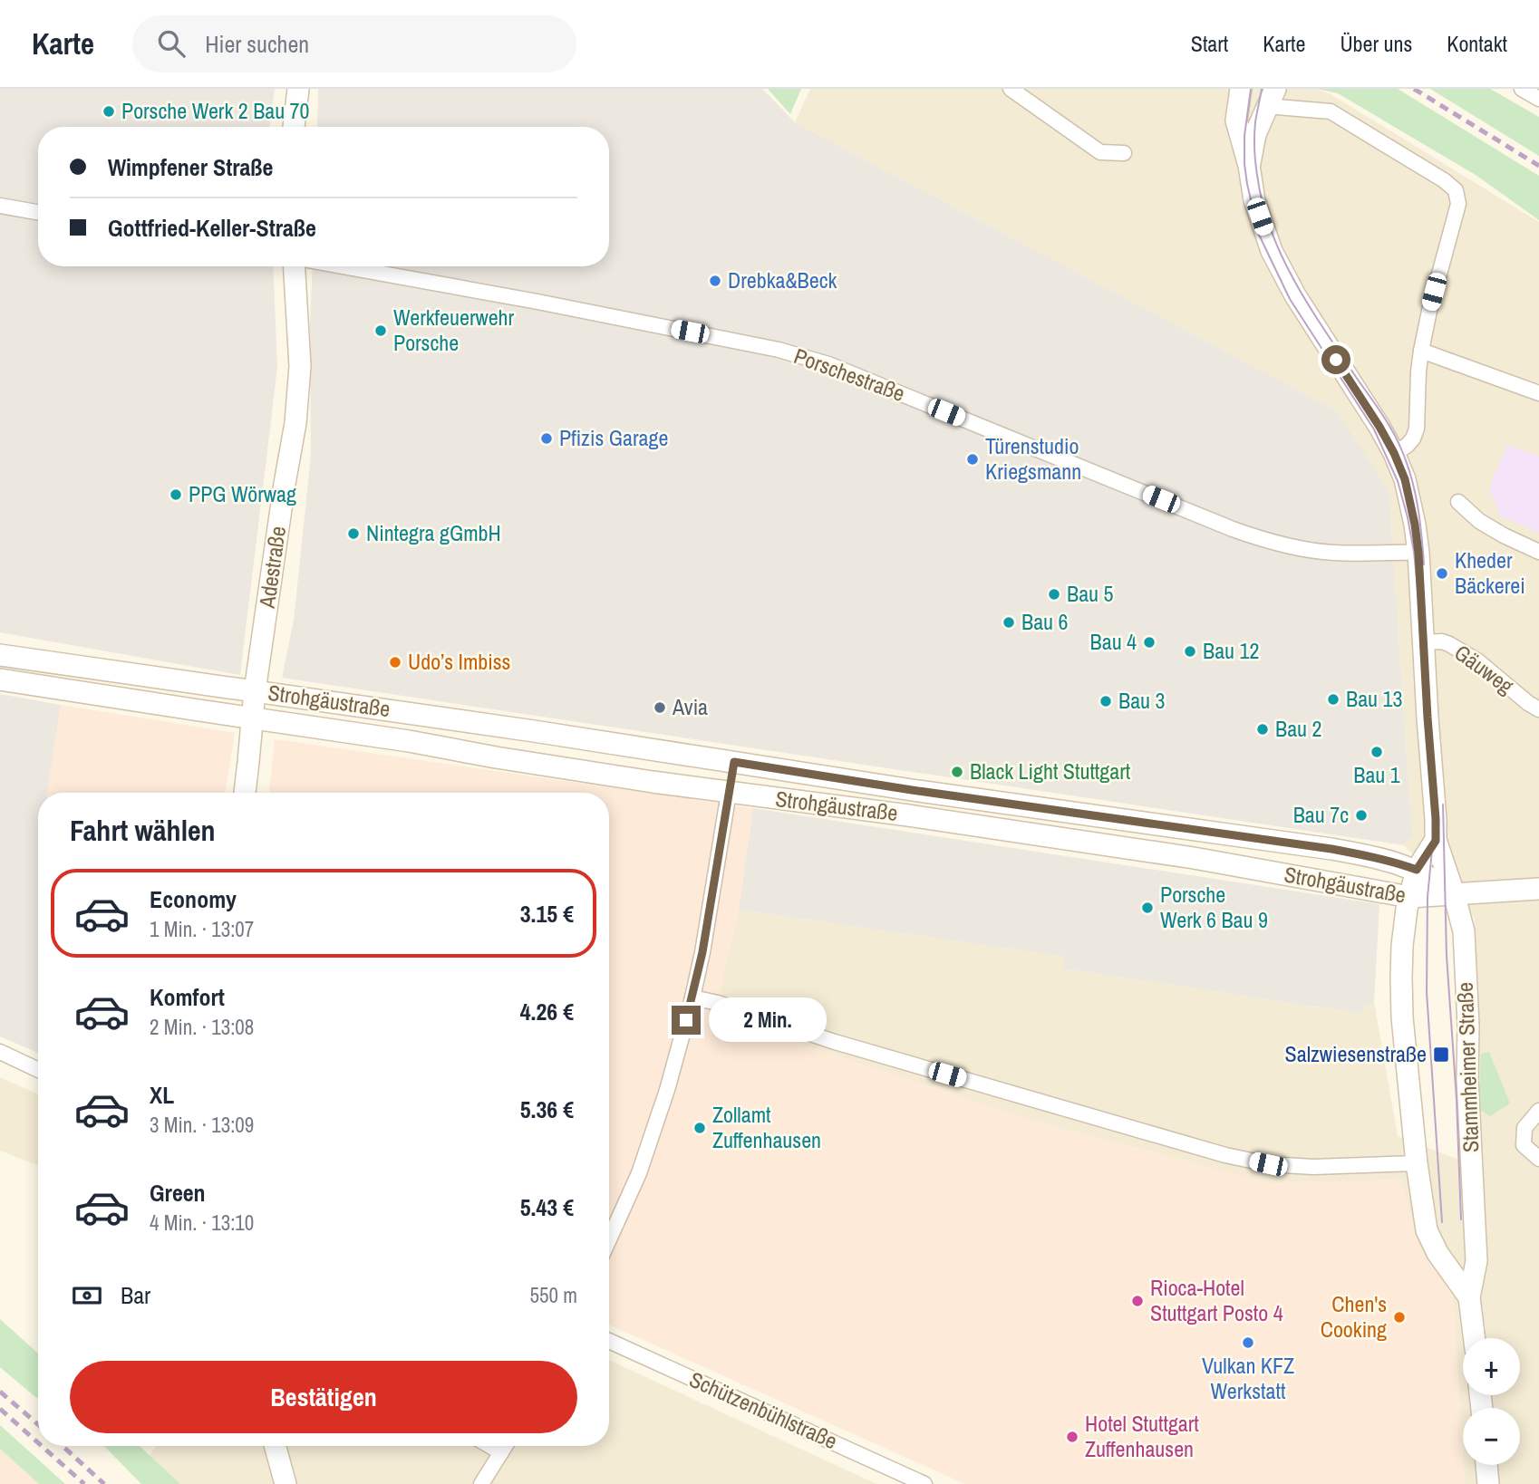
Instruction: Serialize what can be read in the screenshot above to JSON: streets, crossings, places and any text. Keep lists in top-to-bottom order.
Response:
{
  "streets": {
    "main road": ["Adestraße", "Strohgäustraße", "Stammheimer Straße"],
    "street": ["Porschestraße", "Gäuweg", "Schützenbühlstraße"]
  },
  "crossings": [
    ["Porschestraße", "Stammheimer Straße"],
    ["Adestraße", "Strohgäustraße"],
    ["Gäuweg", "Stammheimer Straße"],
    ["Strohgäustraße", "Stammheimer Straße"]
  ],
  "places": {
    "other": [
      "Porsche Werk 2 Bau 70",
      "Drebka&Beck",
      "Werkfeuerwehr Porsche",
      "Pfizis Garage",
      "Türenstudio Kriegsmann",
      "PPG Wörwag",
      "Nintegra gGmbH",
      "Kheder Bäckerei",
      "Bau 5",
      "Bau 6",
      "Bau 4",
      "Bau 12",
      "Udo’s Imbiss",
      "Bau 13",
      "Bau 3",
      "Avia",
      "Bau 2",
      "Bau 1",
      "Black Light Stuttgart",
      "Bau 7c",
      "Porsche Werk 6 Bau 9",
      "Zollamt Zuffenhausen",
      "Rioca-Hotel Stuttgart Posto 4",
      "Chen's Cooking",
      "Vulkan KFZ Werkstatt",
      "Hotel Stuttgart Zuffenhausen"
    ],
    "transit": ["Salzwiesenstraße"]
  },
  "page": {
    "header": "Karte",
    "search": "Hier suchen",
    "nav": [
      "Start",
      "Karte",
      "Über uns",
      "Kontakt"
    ],
    "banner": ["Wimpfener Straße", "Gottfried-Keller-Straße"],
    "heading": "Fahrt wählen",
    "list": [
      {
        "name": "Economy",
        "note": "1 Min. · 13:07",
        "value": "3.15 €"
      },
      {
        "name": "Komfort",
        "note": "2 Min. · 13:08",
        "value": "4.26 €"
      },
      {
        "name": "XL",
        "note": "3 Min. · 13:09",
        "value": "5.36 €"
      },
      {
        "name": "Green",
        "note": "4 Min. · 13:10",
        "value": "5.43 €"
      }
    ],
    "bubble": "2 Min.",
    "pay": ["Bar", "550 m"],
    "map_buttons": ["+", "−"],
    "buttons": "Bestätigen"
  }
}
